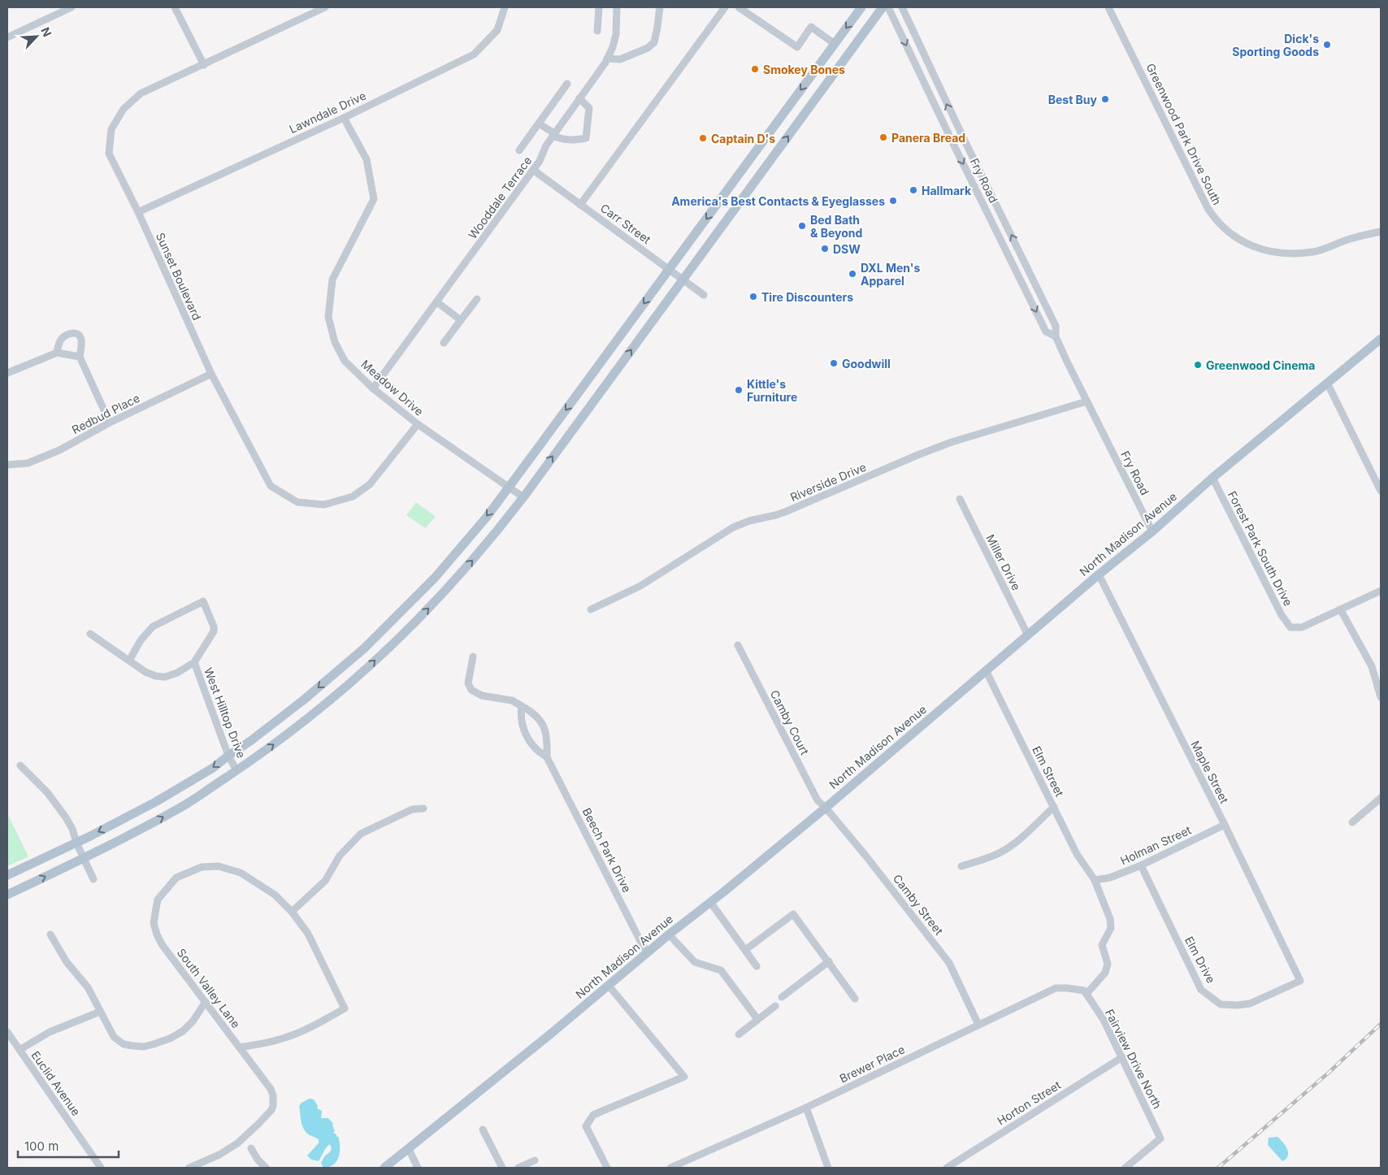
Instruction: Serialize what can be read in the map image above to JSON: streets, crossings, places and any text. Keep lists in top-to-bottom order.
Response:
{
  "streets": {
    "main road": ["North Madison Avenue"],
    "street": [
      "Lawndale Drive",
      "Greenwood Park Drive South",
      "Fry Road",
      "Wooddale Terrace",
      "Carr Street",
      "Sunset Boulevard",
      "Meadow Drive",
      "Redbud Place",
      "Riverside Drive",
      "Forest Park South Drive",
      "Miller Drive",
      "West Hilltop Drive",
      "Camby Court",
      "Elm Street",
      "Maple Street",
      "Holman Street",
      "Beech Park Drive",
      "Camby Street",
      "Elm Drive",
      "South Valley Lane",
      "Fairview Drive North",
      "Brewer Place",
      "Euclid Avenue",
      "Horton Street"
    ]
  },
  "crossings": [
    ["Lawndale Drive", "Sunset Boulevard"],
    ["Lawndale Drive", "Meadow Drive"],
    ["Fry Road", "Riverside Drive"],
    ["Fry Road", "North Madison Avenue"],
    ["Wooddale Terrace", "Carr Street"],
    ["Wooddale Terrace", "Meadow Drive"],
    ["Sunset Boulevard", "Meadow Drive"],
    ["Sunset Boulevard", "Redbud Place"],
    ["North Madison Avenue", "Forest Park South Drive"],
    ["North Madison Avenue", "Miller Drive"],
    ["North Madison Avenue", "Camby Court"],
    ["North Madison Avenue", "Elm Street"],
    ["North Madison Avenue", "Maple Street"],
    ["North Madison Avenue", "Beech Park Drive"],
    ["North Madison Avenue", "Camby Street"],
    ["Camby Court", "Camby Street"],
    ["Elm Street", "Holman Street"],
    ["Elm Street", "Fairview Drive North"],
    ["Elm Street", "Brewer Place"],
    ["Maple Street", "Holman Street"],
    ["Maple Street", "Elm Drive"],
    ["Holman Street", "Elm Drive"],
    ["Camby Street", "Brewer Place"],
    ["Fairview Drive North", "Brewer Place"],
    ["Fairview Drive North", "Horton Street"]
  ],
  "places": [
    "Dick's Sporting Goods",
    "Smokey Bones",
    "Best Buy",
    "Panera Bread",
    "Captain D's",
    "Hallmark",
    "America's Best Contacts & Eyeglasses",
    "Bed Bath & Beyond",
    "DSW",
    "DXL Men's Apparel",
    "Tire Discounters",
    "Goodwill",
    "Greenwood Cinema",
    "Kittle's Furniture"
  ],
  "scale_bar": "100 m",
  "north": "top right"
}
